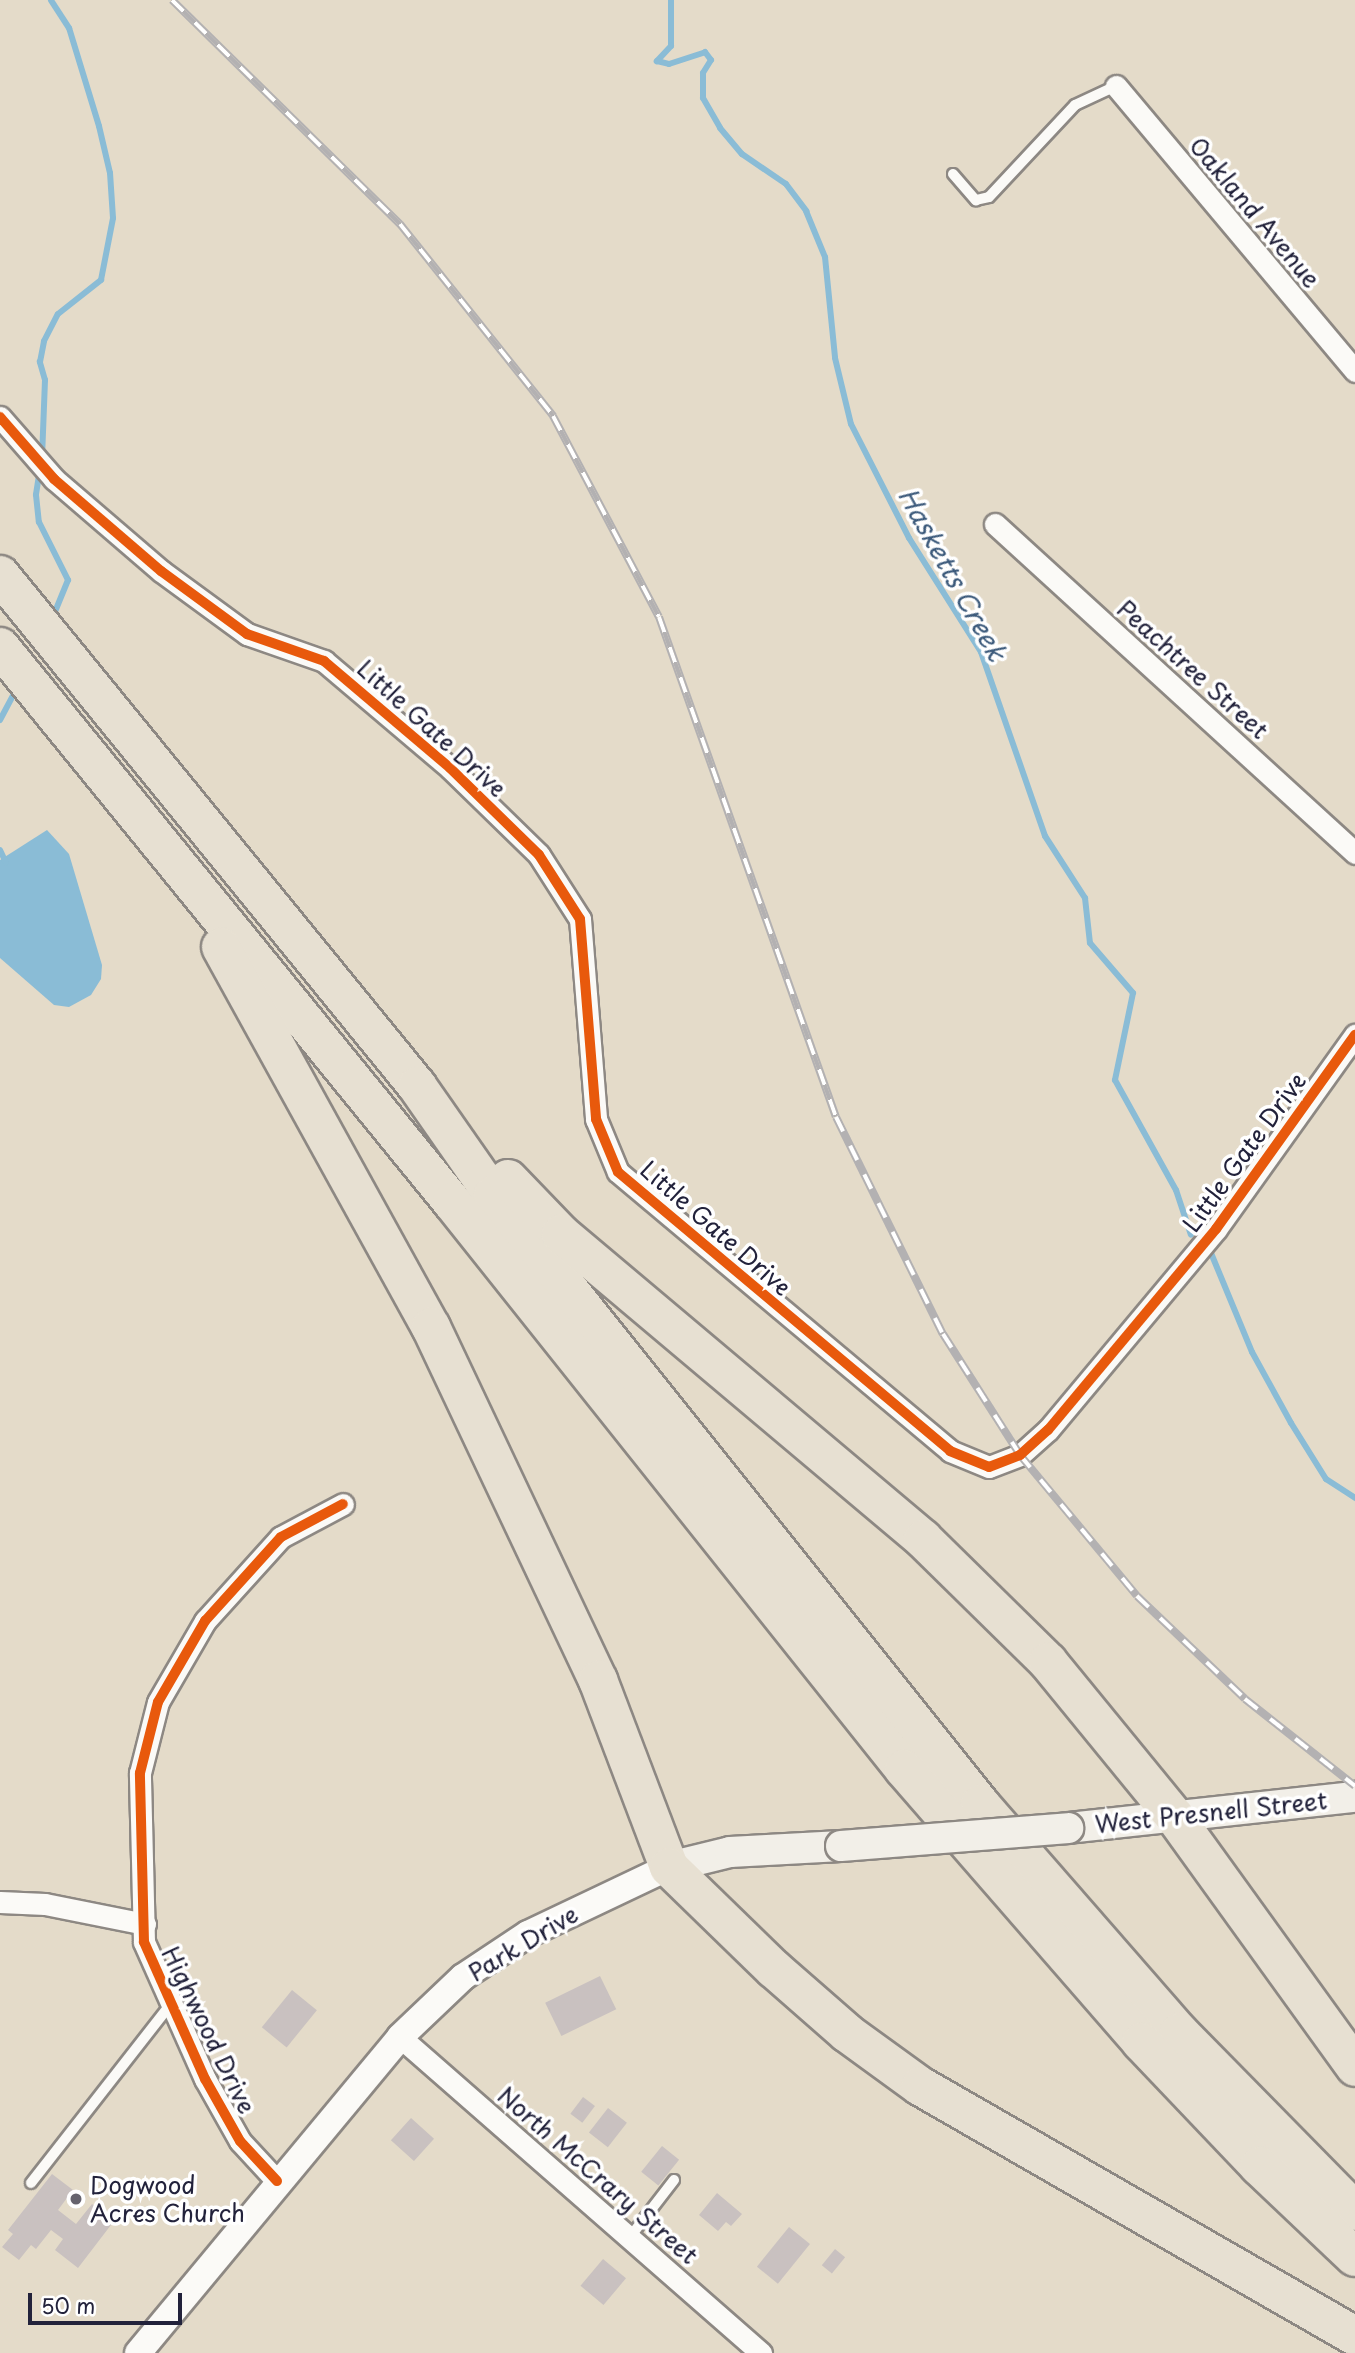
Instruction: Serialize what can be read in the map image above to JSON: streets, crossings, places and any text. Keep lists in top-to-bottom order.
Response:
{
  "streets": {
    "main road": ["West Presnell Street", "Park Drive"],
    "street": [
      "Oakland Avenue",
      "Peachtree Street",
      "Little Gate Drive",
      "Highwood Drive",
      "North McCrary Street"
    ]
  },
  "crossings": [
    ["West Presnell Street", "Park Drive"],
    ["Park Drive", "Highwood Drive"],
    ["Park Drive", "North McCrary Street"]
  ],
  "water": ["Hasketts Creek"],
  "places": ["Dogwood Acres Church"],
  "scale_bar": "50 m"
}
